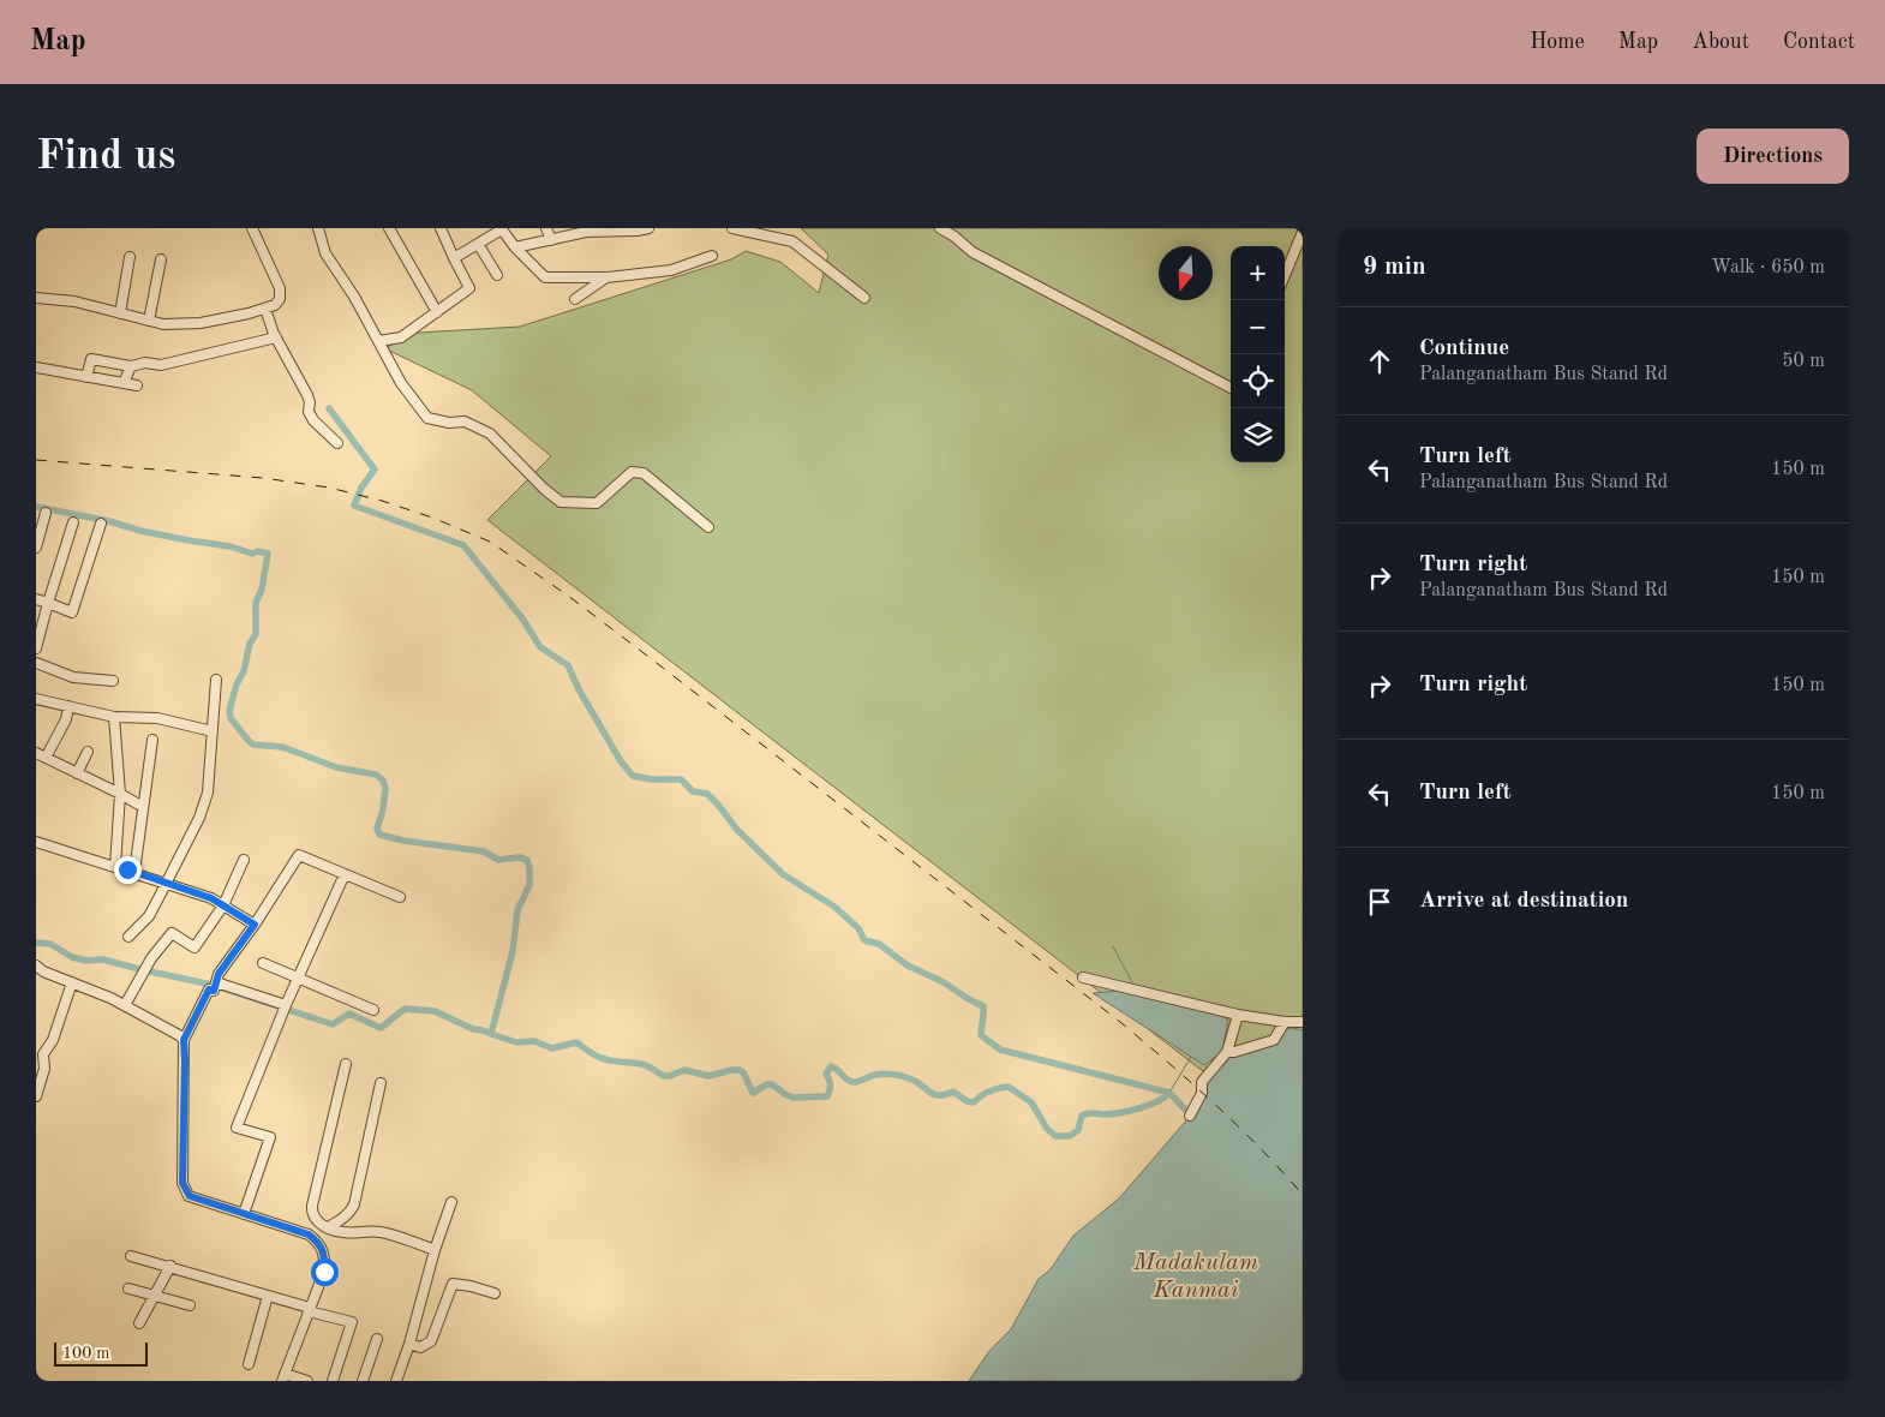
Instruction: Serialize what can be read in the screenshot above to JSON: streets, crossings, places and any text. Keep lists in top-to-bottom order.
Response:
{
  "water": ["Madakulam Kanmai"],
  "scale_bar": "100 m",
  "north": "bottom",
  "page": {
    "header": "Map",
    "nav": [
      "Home",
      "Map",
      "About",
      "Contact"
    ],
    "buttons": "Directions",
    "title": "Find us",
    "heading": ["9 min", "Walk · 650 m"],
    "map_buttons": ["+", "−"],
    "list": [
      ["Continue", "Palanganatham Bus Stand Rd", "50 m"],
      ["Turn left", "Palanganatham Bus Stand Rd", "150 m"],
      ["Turn right", "Palanganatham Bus Stand Rd", "150 m"],
      ["Turn right", "150 m"],
      ["Turn left", "150 m"],
      "Arrive at destination"
    ],
    "scale": "100 m"
  }
}
